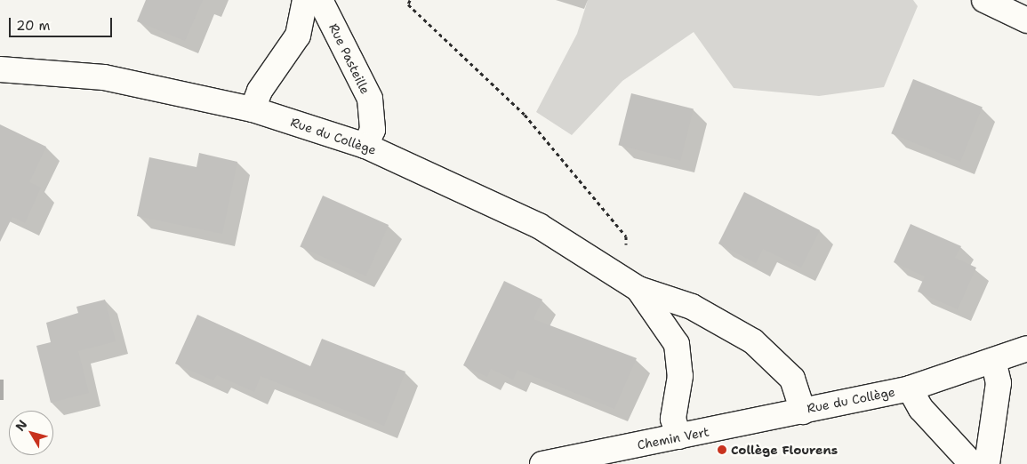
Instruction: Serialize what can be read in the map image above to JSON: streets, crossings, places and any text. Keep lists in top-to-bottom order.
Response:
{
  "streets": {
    "street": ["Rue Pasteille", "Rue du Collège", "Chemin Vert"]
  },
  "crossings": [
    ["Rue Pasteille", "Rue du Collège"],
    ["Rue du Collège", "Chemin Vert"]
  ],
  "places": ["Collège Flourens"],
  "scale_bar": "20 m",
  "north": "top left"
}
